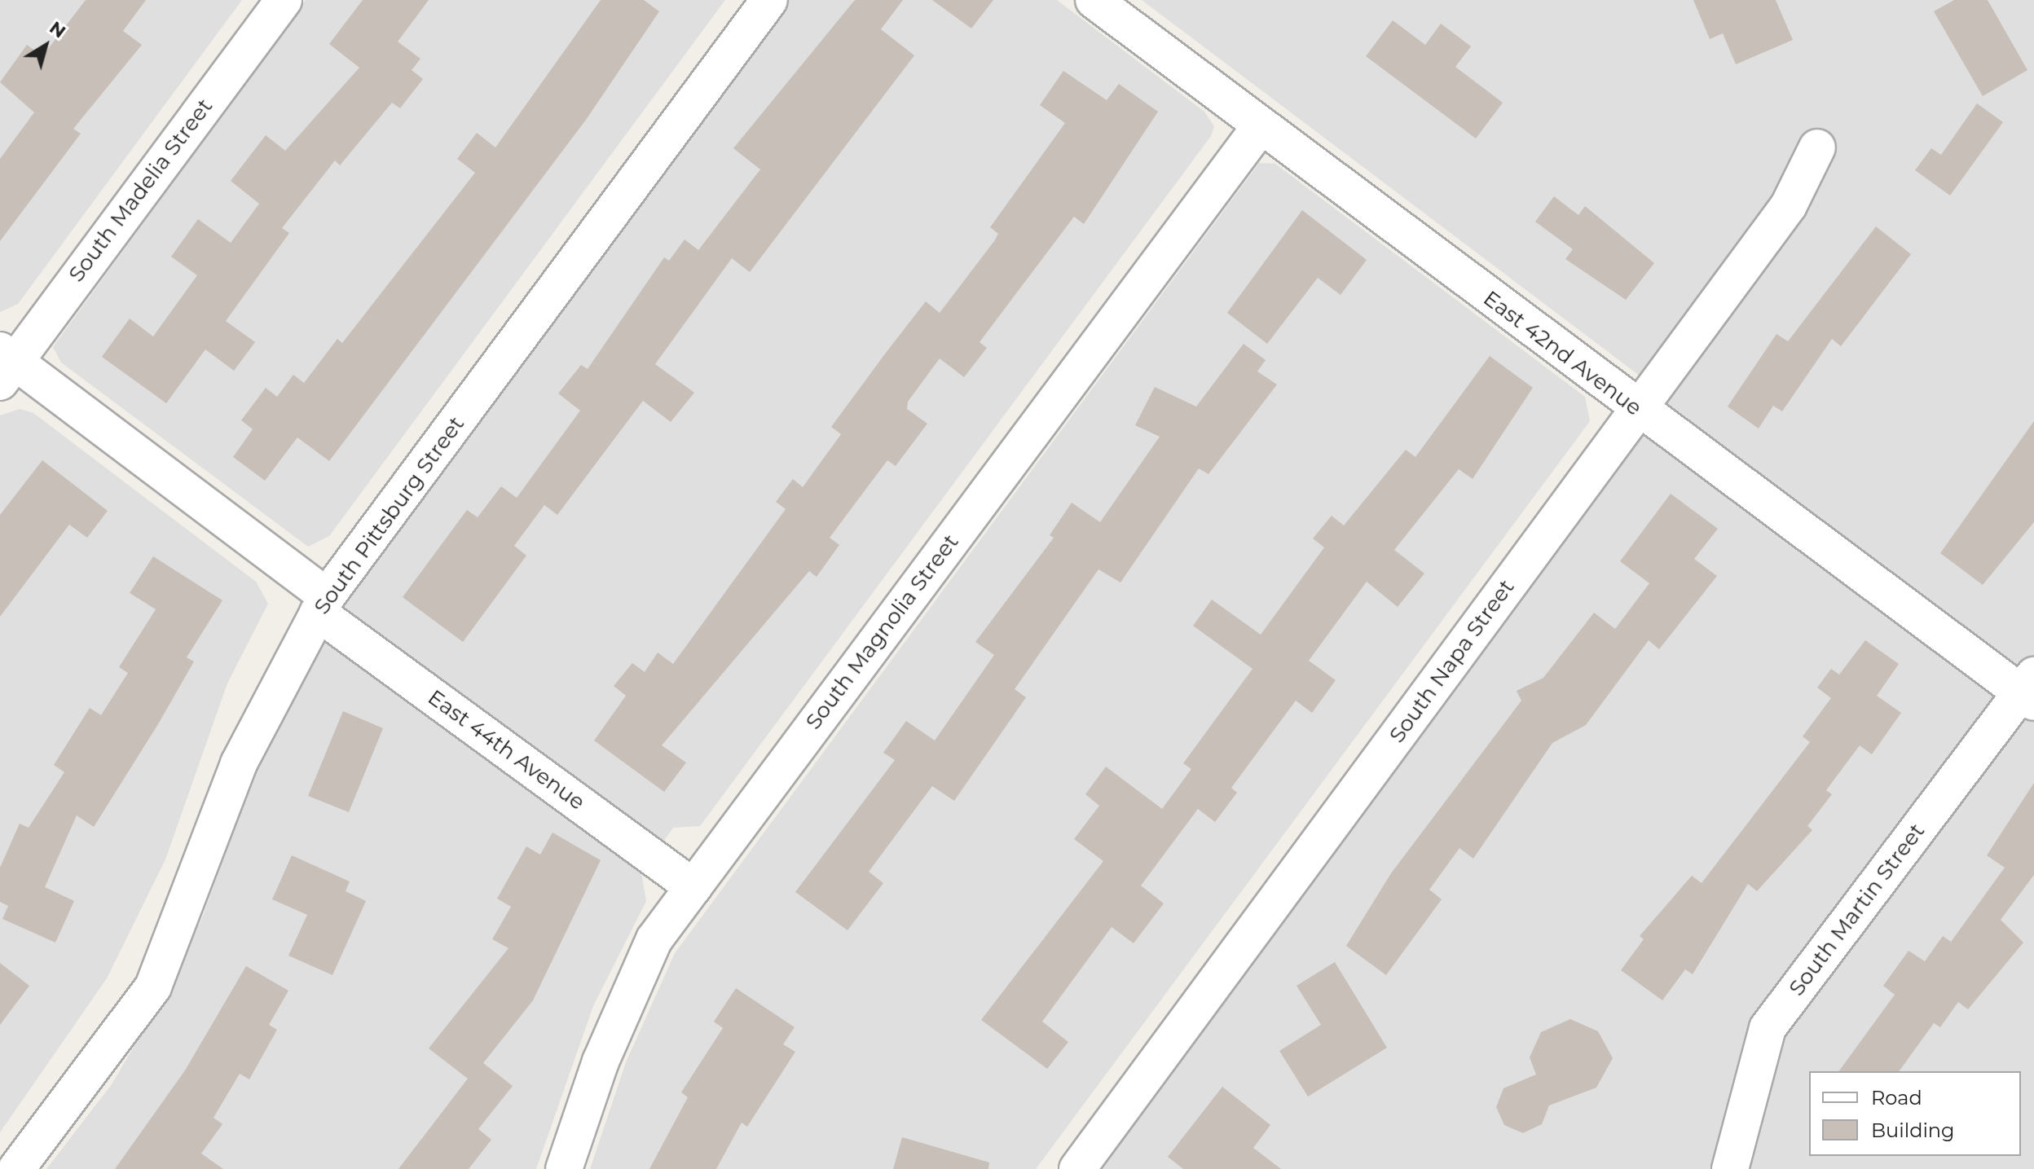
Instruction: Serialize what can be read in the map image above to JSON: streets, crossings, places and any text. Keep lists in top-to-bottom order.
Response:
{
  "streets": {
    "street": [
      "South Madelia Street",
      "East 42nd Avenue",
      "South Pittsburg Street",
      "South Magnolia Street",
      "South Napa Street",
      "East 44th Avenue",
      "South Martin Street"
    ]
  },
  "crossings": [
    ["South Madelia Street", "East 44th Avenue"],
    ["East 42nd Avenue", "South Magnolia Street"],
    ["East 42nd Avenue", "South Napa Street"],
    ["East 42nd Avenue", "South Martin Street"],
    ["South Pittsburg Street", "East 44th Avenue"],
    ["South Magnolia Street", "East 44th Avenue"]
  ],
  "legend": ["Road", "Building"],
  "north": "top right"
}
